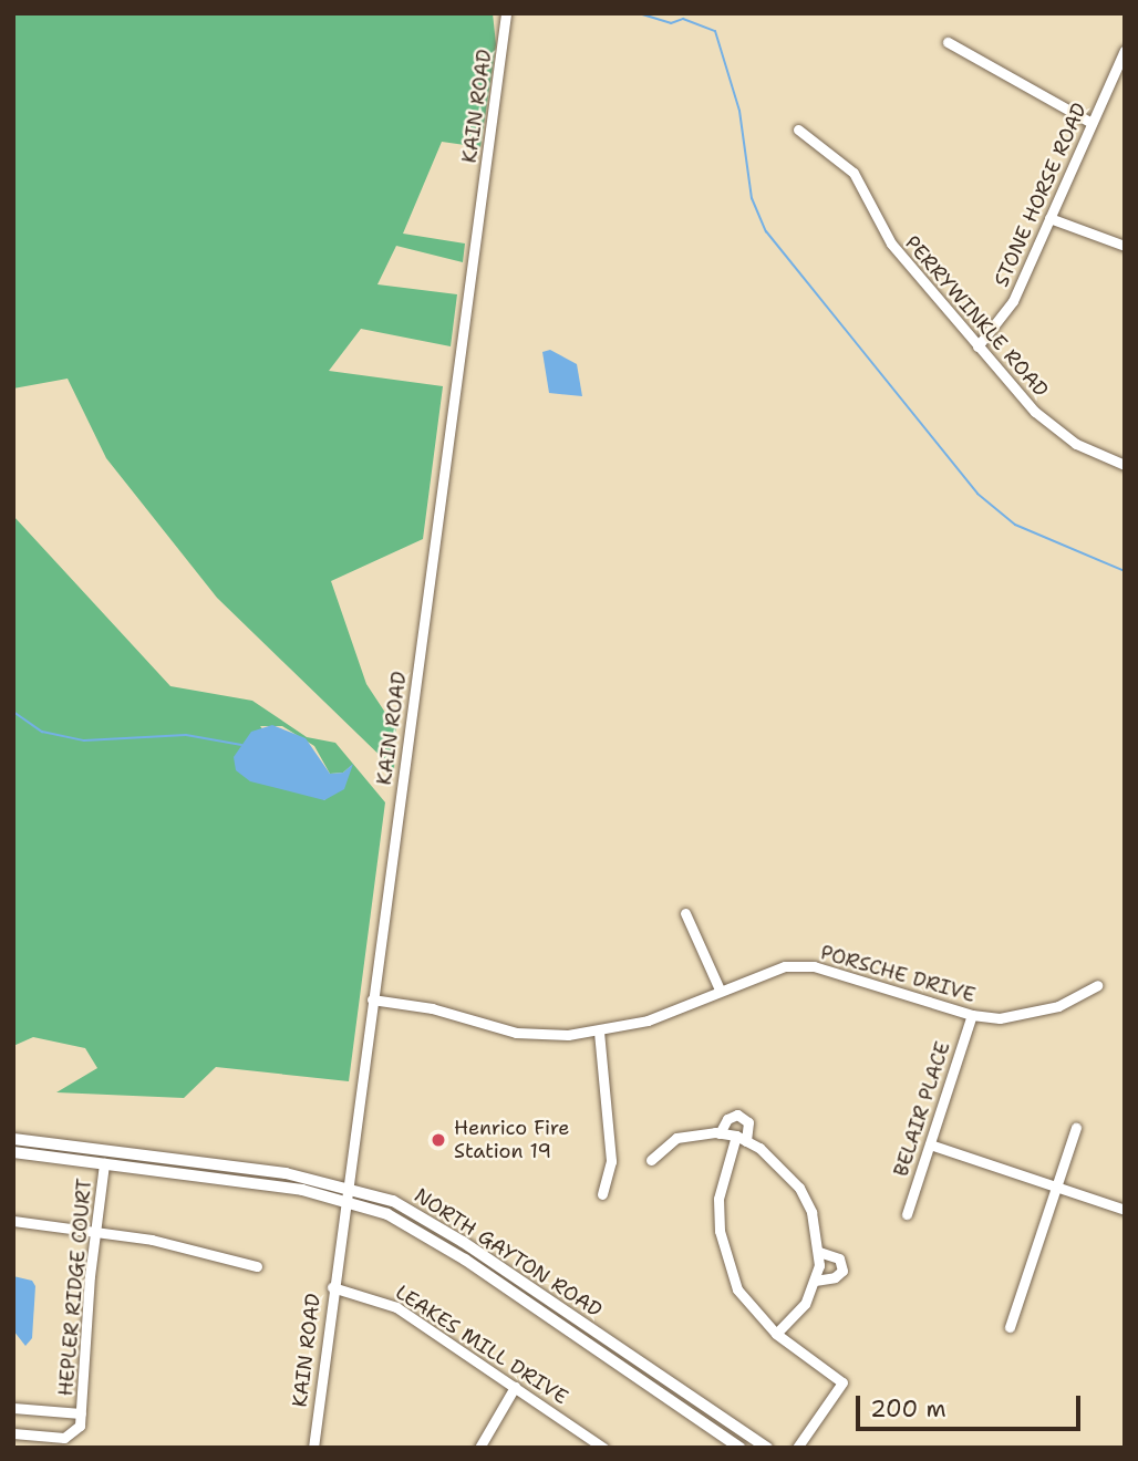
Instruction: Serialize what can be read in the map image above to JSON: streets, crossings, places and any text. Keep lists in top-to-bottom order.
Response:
{
  "streets": {
    "main road": ["NORTH GAYTON ROAD"],
    "street": [
      "KAIN ROAD",
      "STONE HORSE ROAD",
      "PERRYWINKLE ROAD",
      "PORSCHE DRIVE",
      "BELAIR PLACE",
      "HEPLER RIDGE COURT",
      "LEAKES MILL DRIVE"
    ]
  },
  "crossings": [
    ["KAIN ROAD", "PORSCHE DRIVE"],
    ["KAIN ROAD", "NORTH GAYTON ROAD"],
    ["KAIN ROAD", "LEAKES MILL DRIVE"],
    ["STONE HORSE ROAD", "PERRYWINKLE ROAD"],
    ["PORSCHE DRIVE", "BELAIR PLACE"],
    ["NORTH GAYTON ROAD", "HEPLER RIDGE COURT"]
  ],
  "places": ["Henrico Fire Station 19"],
  "scale_bar": "200 m"
}
